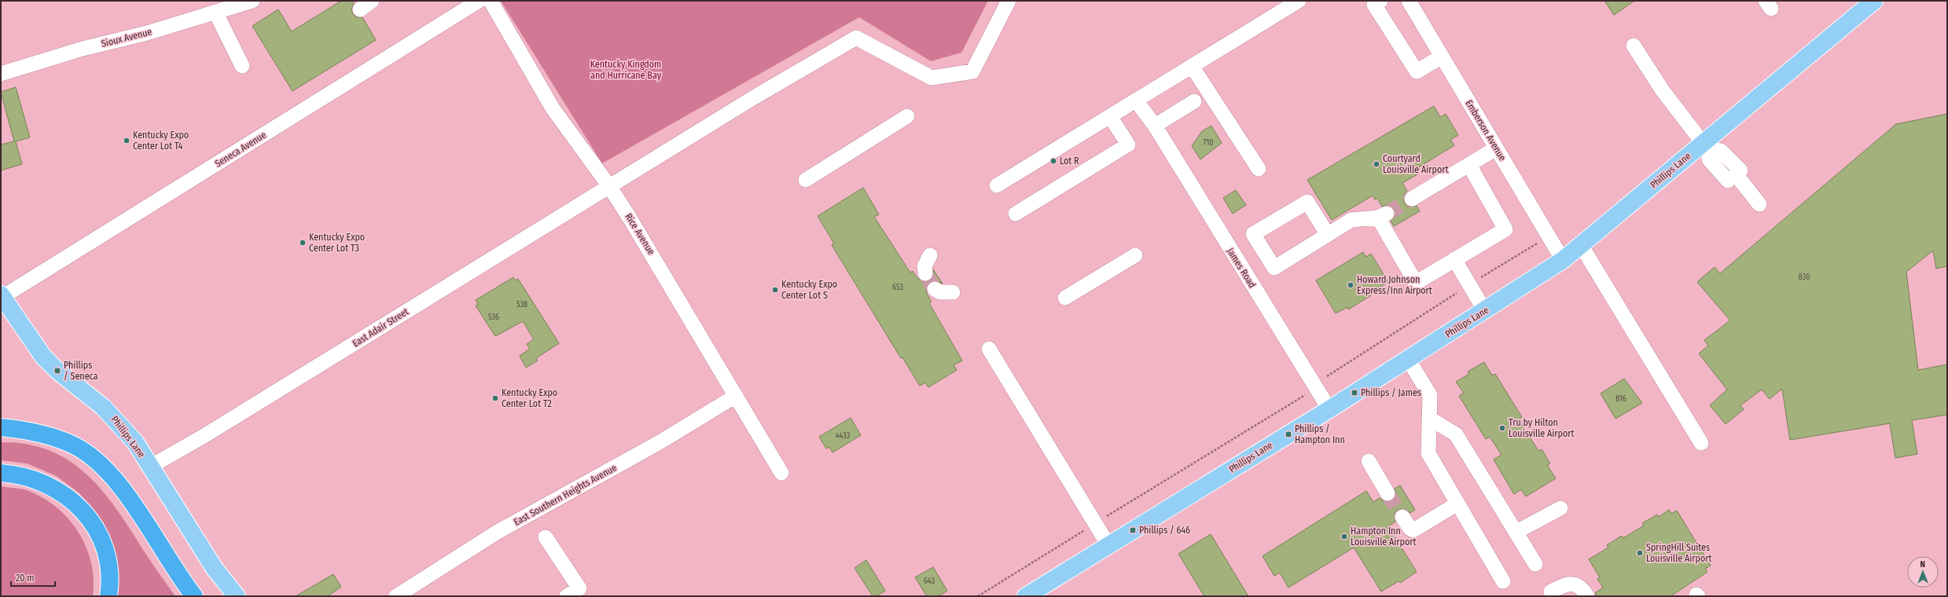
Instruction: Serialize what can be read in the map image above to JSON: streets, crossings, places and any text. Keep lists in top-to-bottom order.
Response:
{
  "streets": {
    "main road": ["Phillips Lane"],
    "street": [
      "Sioux Avenue",
      "Emberson Avenue",
      "Seneca Avenue",
      "Rice Avenue",
      "James Road",
      "East Adair Street",
      "East Southern Heights Avenue"
    ]
  },
  "crossings": [
    ["Emberson Avenue", "Phillips Lane"],
    ["Seneca Avenue", "Phillips Lane"],
    ["Phillips Lane", "James Road"],
    ["Phillips Lane", "East Adair Street"],
    ["Rice Avenue", "East Adair Street"],
    ["Rice Avenue", "East Southern Heights Avenue"]
  ],
  "parks": ["Kentucky Kingdom and Hurricane Bay"],
  "places": {
    "other": [
      "Kentucky Expo Center Lot T4",
      "Lot R",
      "Courtyard Louisville Airport",
      "Kentucky Expo Center Lot T3",
      "Howard Johnson Express/Inn Airport",
      "Kentucky Expo Center Lot S",
      "Kentucky Expo Center Lot T2",
      "Tru by Hilton Louisville Airport",
      "Hampton Inn Louisville Airport",
      "SpringHill Suites Louisville Airport"
    ],
    "transit": [
      "Phillips / Seneca",
      "Phillips / James",
      "Phillips / Hampton Inn",
      "Phillips / 646"
    ]
  },
  "house_numbers": [
    "710",
    "830",
    "653",
    "538",
    "536",
    "816",
    "4433",
    "643"
  ],
  "scale_bar": "20 m",
  "north": "top"
}
